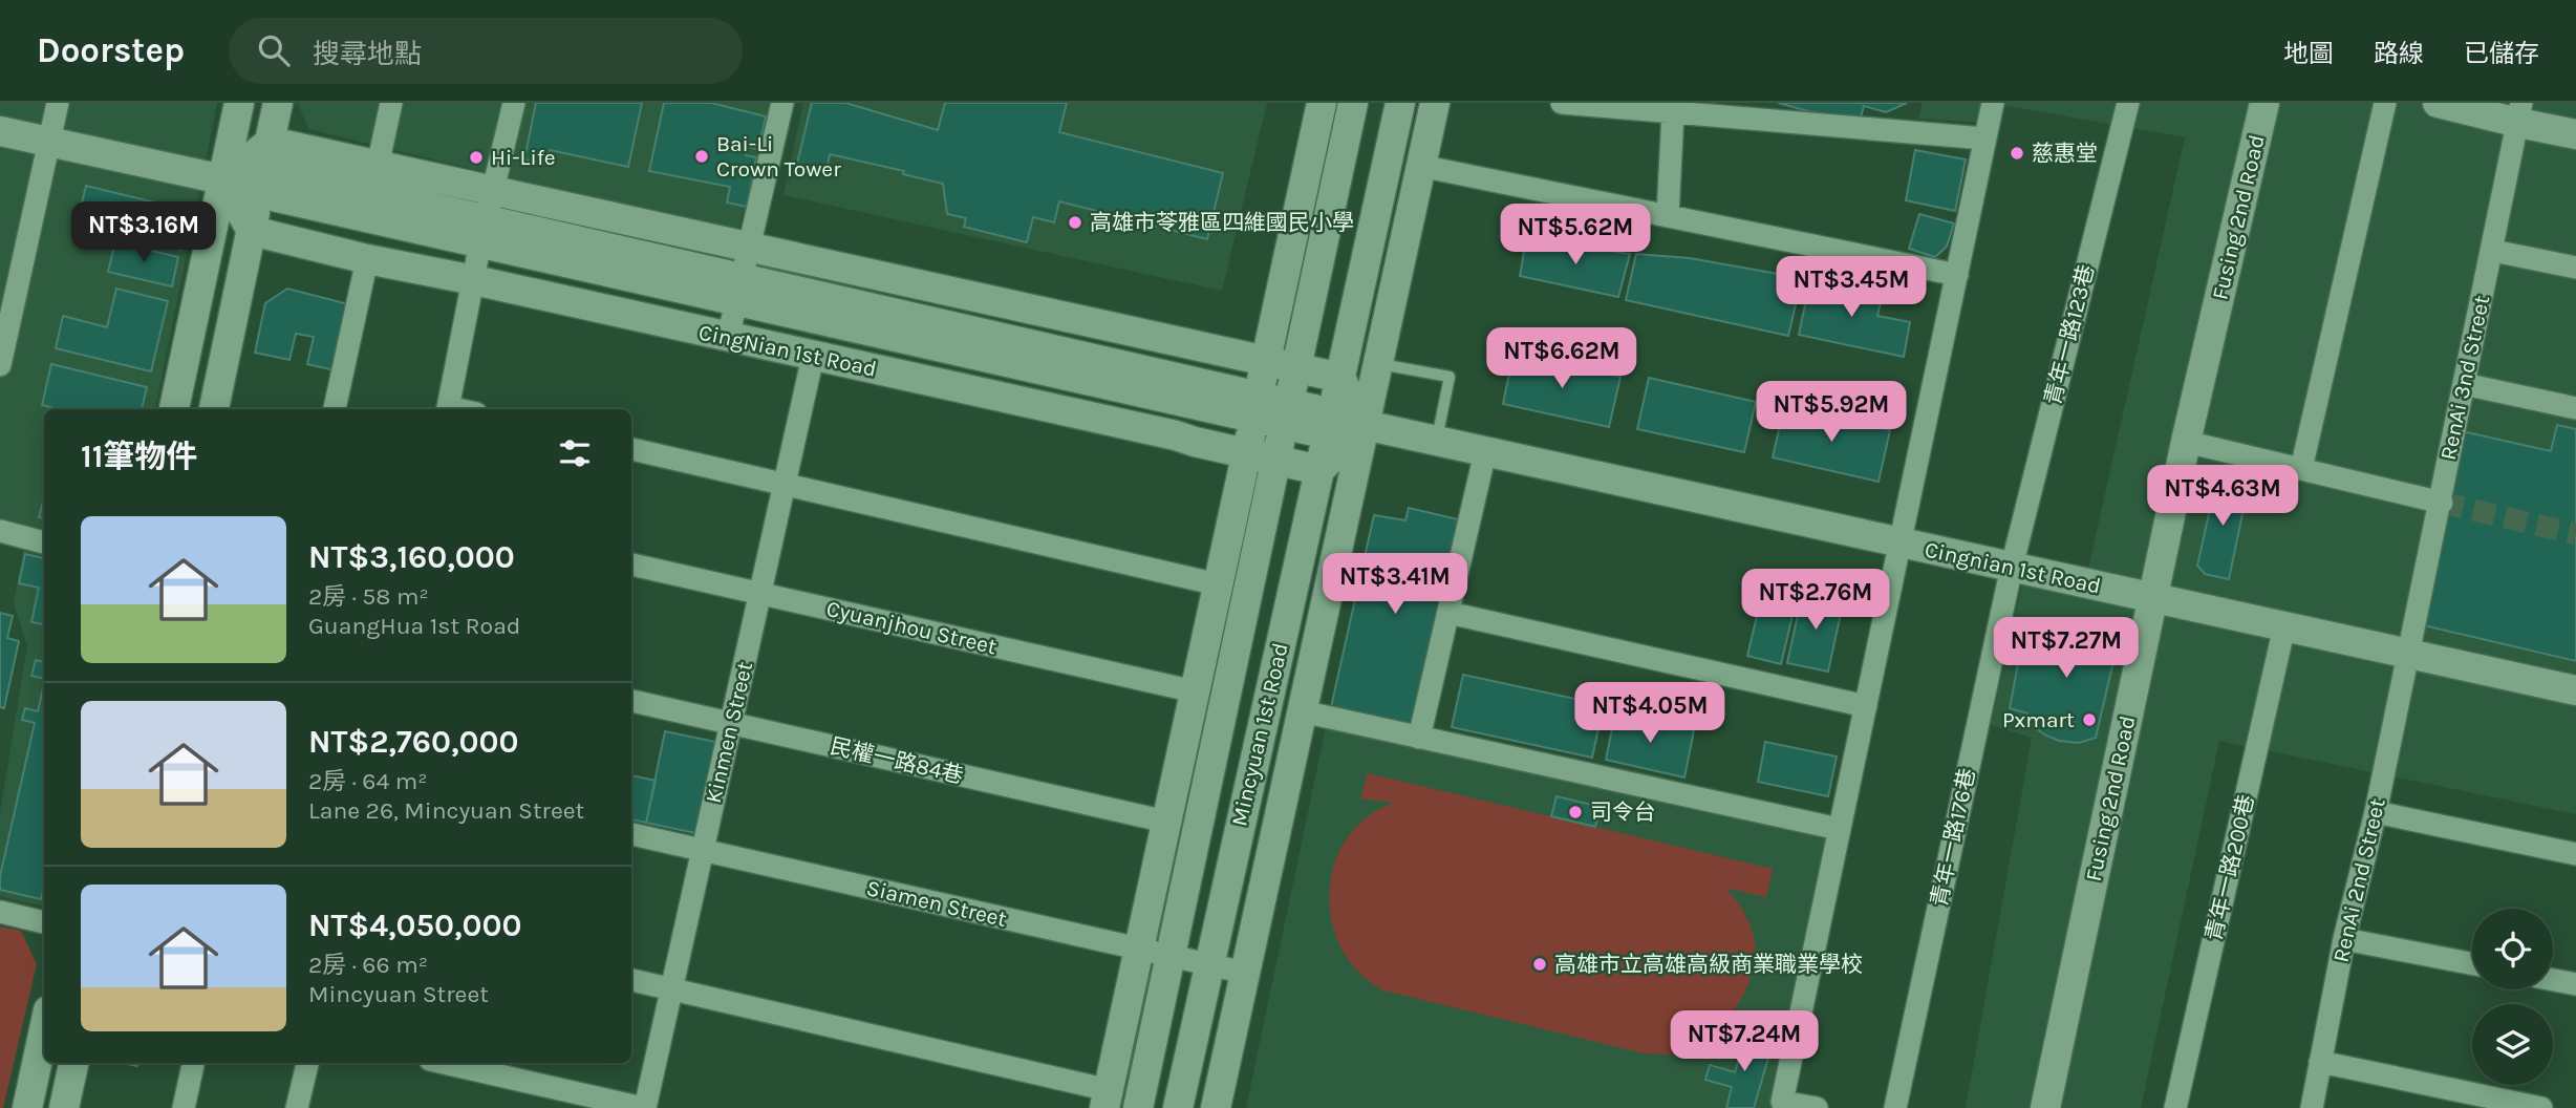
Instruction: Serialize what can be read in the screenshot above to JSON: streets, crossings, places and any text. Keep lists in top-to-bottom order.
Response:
{
  "streets": {
    "street": [
      "Fusing 2nd Road",
      "青年一路123巷",
      "CingNian 1st Road",
      "RenAi 3nd Street",
      "Cingnian 1st Road",
      "Cyuanjhou Street",
      "Kinmen Street",
      "Mincyuan 1st Road",
      "民權一路84巷",
      "青年一路176巷",
      "青年一路200巷",
      "RenAi 2nd Street",
      "Siamen Street"
    ]
  },
  "crossings": [
    ["Fusing 2nd Road", "Cingnian 1st Road"],
    ["青年一路123巷", "Cingnian 1st Road"],
    ["青年一路123巷", "青年一路176巷"],
    ["CingNian 1st Road", "Kinmen Street"],
    ["CingNian 1st Road", "Mincyuan 1st Road"],
    ["RenAi 3nd Street", "Cingnian 1st Road"],
    ["RenAi 3nd Street", "RenAi 2nd Street"],
    ["Cingnian 1st Road", "Mincyuan 1st Road"],
    ["Cingnian 1st Road", "青年一路176巷"],
    ["Cingnian 1st Road", "青年一路200巷"],
    ["Cingnian 1st Road", "RenAi 2nd Street"],
    ["Cyuanjhou Street", "Kinmen Street"],
    ["Kinmen Street", "民權一路84巷"],
    ["Kinmen Street", "Siamen Street"],
    ["Mincyuan 1st Road", "Siamen Street"]
  ],
  "places": [
    "慈惠堂",
    "Bai-Li Crown Tower",
    "Hi-Life",
    "高雄市苓雅區四維國民小學",
    "Pxmart",
    "司令台",
    "高雄市立高雄高級商業職業學校"
  ],
  "page": {
    "header": "Doorstep",
    "search": "搜尋地點",
    "nav": ["地圖", "路線", "已儲存"],
    "price": [
      "NT$3.16M",
      "NT$5.62M",
      "NT$3.45M",
      "NT$6.62M",
      "NT$5.92M",
      "NT$4.63M",
      "NT$3.41M",
      "NT$2.76M",
      "NT$7.27M",
      "NT$4.05M",
      "NT$7.24M"
    ],
    "heading": "11筆物件",
    "list": [
      {
        "name": "NT$3,160,000",
        "note": "2房 · 58 m² · GuangHua 1st Road"
      },
      {
        "name": "NT$2,760,000",
        "note": "2房 · 64 m² · Lane 26, Mincyuan Street"
      },
      {
        "name": "NT$4,050,000",
        "note": "2房 · 66 m² · Mincyuan Street"
      }
    ]
  }
}
